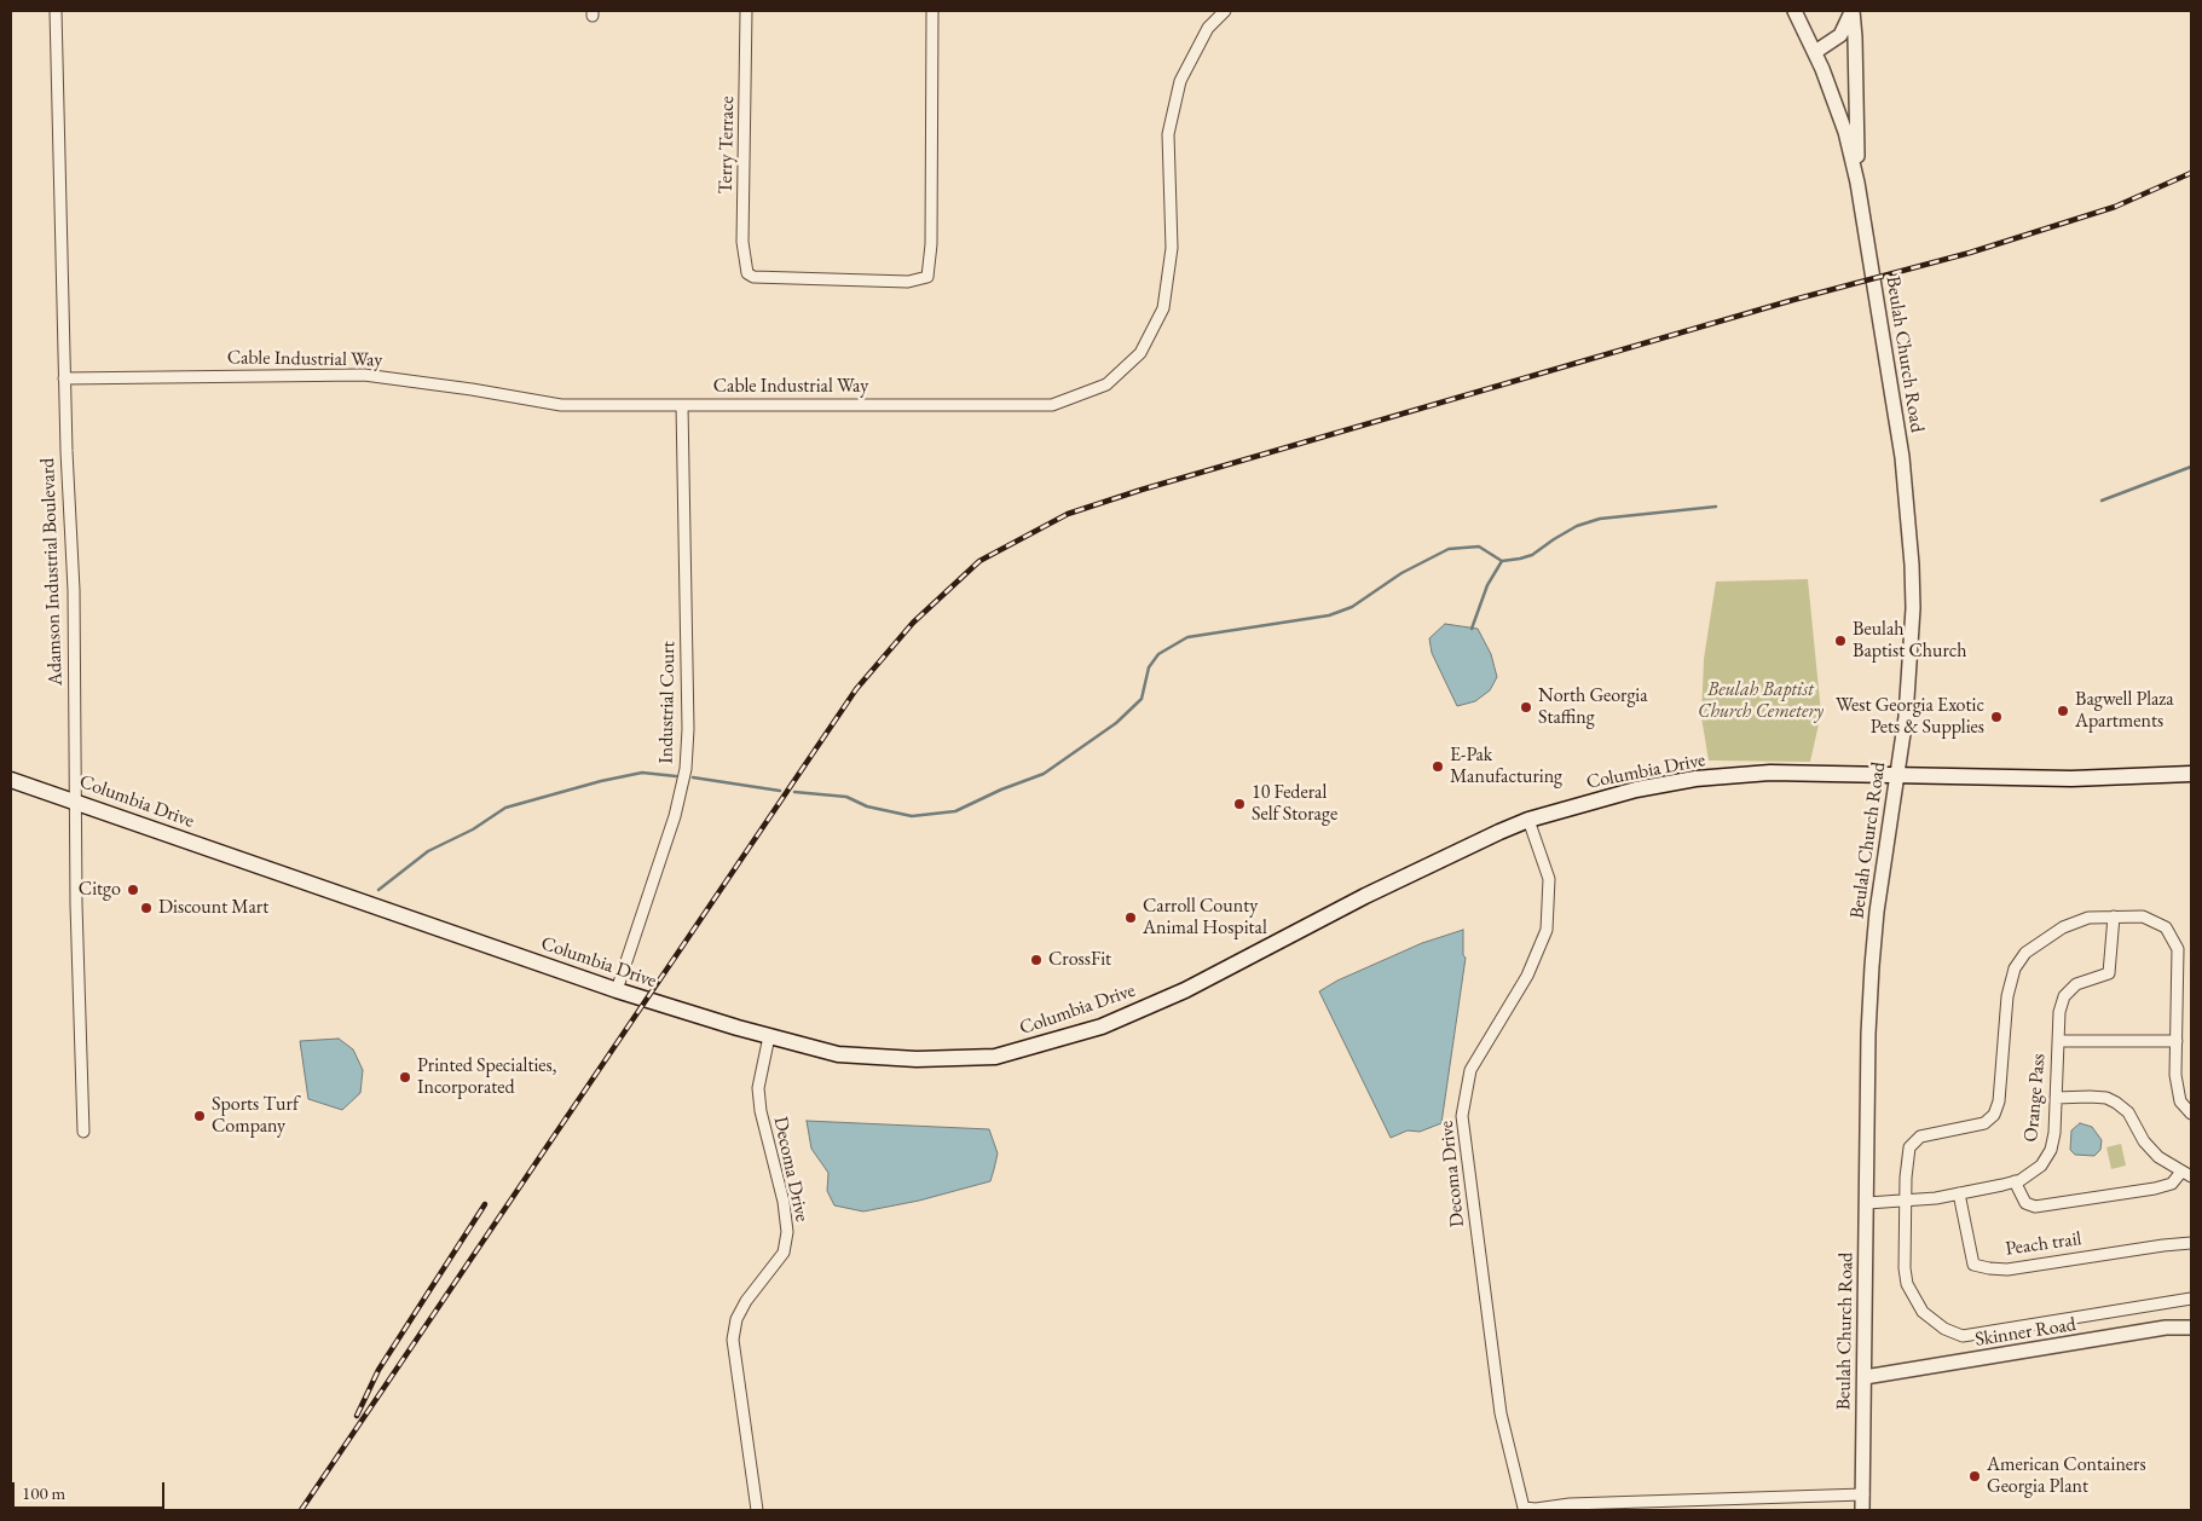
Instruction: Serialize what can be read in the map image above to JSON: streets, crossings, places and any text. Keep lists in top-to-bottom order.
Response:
{
  "streets": {
    "main road": ["Columbia Drive"],
    "street": [
      "Terry Terrace",
      "Beulah Church Road",
      "Cable Industrial Way",
      "Adamson Industrial Boulevard",
      "Industrial Court",
      "Orange Pass",
      "Decoma Drive",
      "Peach trail",
      "Skinner Road"
    ]
  },
  "crossings": [
    ["Beulah Church Road", "Columbia Drive"],
    ["Beulah Church Road", "Orange Pass"],
    ["Beulah Church Road", "Decoma Drive"],
    ["Beulah Church Road", "Skinner Road"],
    ["Cable Industrial Way", "Adamson Industrial Boulevard"],
    ["Cable Industrial Way", "Industrial Court"],
    ["Adamson Industrial Boulevard", "Columbia Drive"],
    ["Industrial Court", "Columbia Drive"],
    ["Columbia Drive", "Decoma Drive"],
    ["Orange Pass", "Peach trail"]
  ],
  "parks": ["Beulah Baptist Church Cemetery"],
  "places": [
    "Beulah Baptist Church",
    "North Georgia Staffing",
    "Bagwell Plaza Apartments",
    "West Georgia Exotic Pets & Supplies",
    "E-Pak Manufacturing",
    "10 Federal Self Storage",
    "Citgo",
    "Discount Mart",
    "Carroll County Animal Hospital",
    "CrossFit",
    "Printed Specialties, Incorporated",
    "Sports Turf Company",
    "American Containers Georgia Plant"
  ],
  "scale_bar": "100 m"
}
